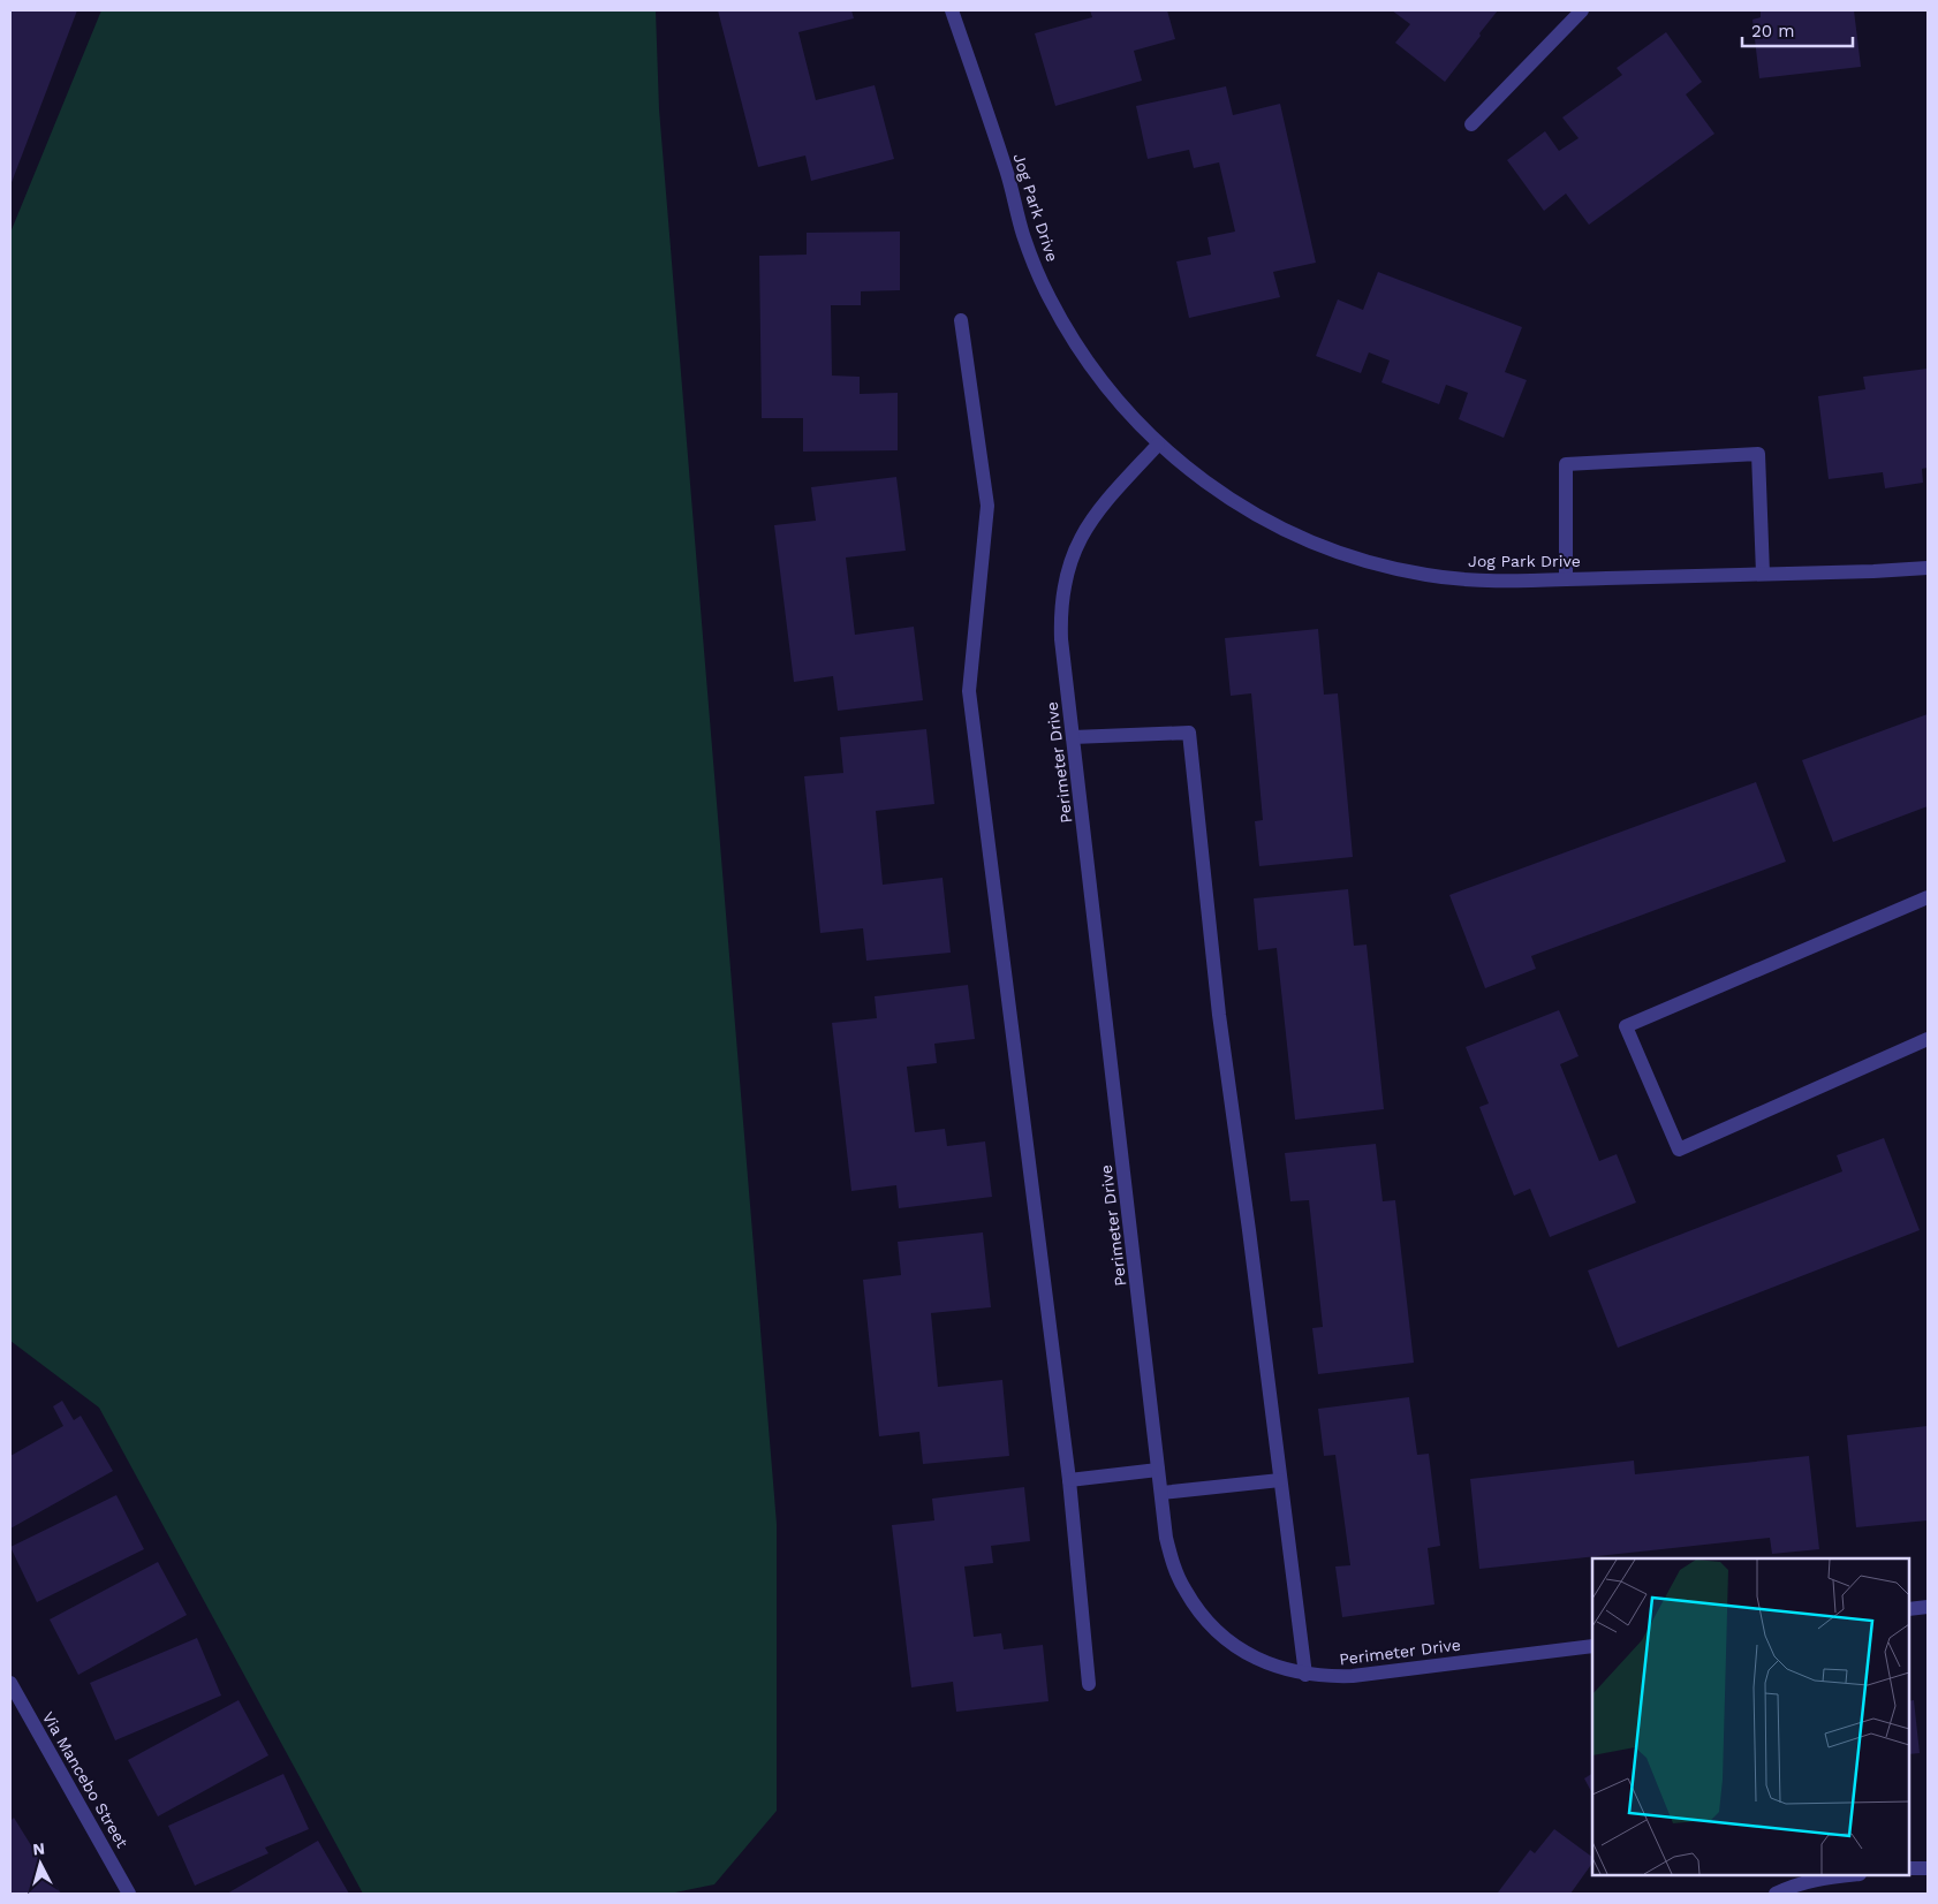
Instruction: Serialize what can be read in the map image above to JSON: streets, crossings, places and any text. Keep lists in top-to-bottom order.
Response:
{
  "streets": {
    "street": ["Jog Park Drive", "Perimeter Drive", "Via Mancebo Street"]
  },
  "crossings": [
    ["Jog Park Drive", "Perimeter Drive"]
  ],
  "scale_bar": "20 m",
  "north": "top"
}
